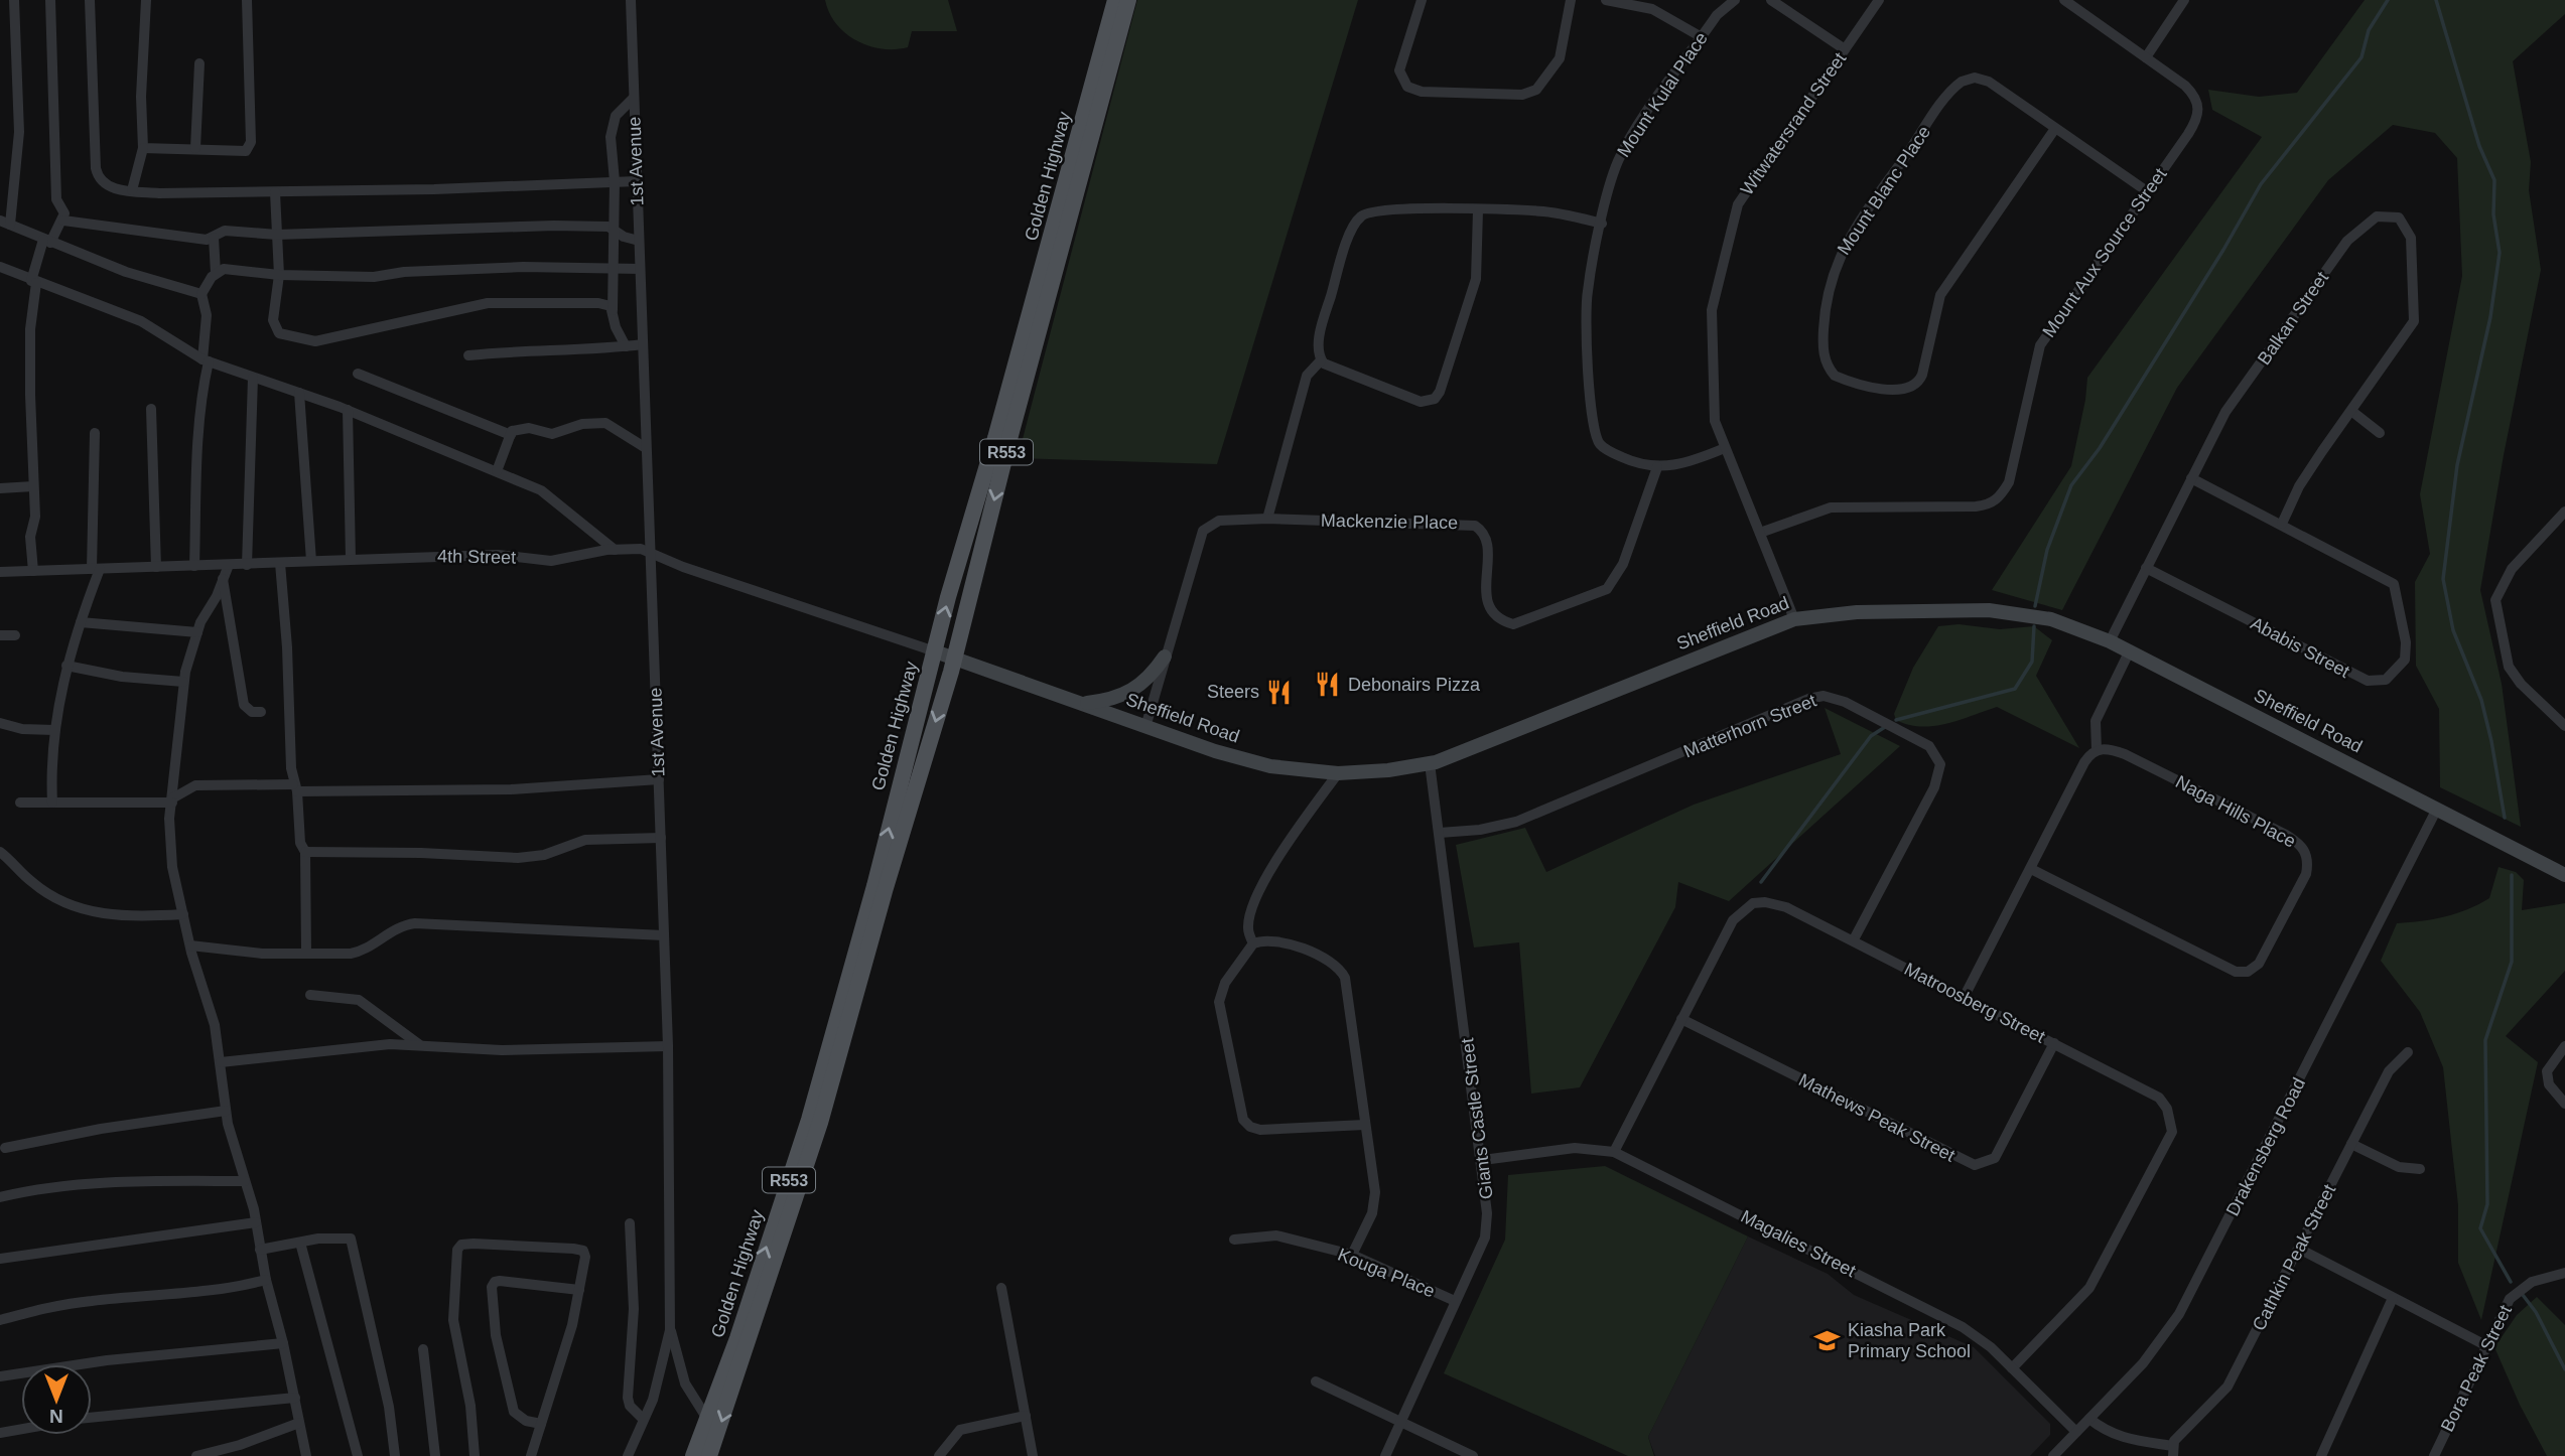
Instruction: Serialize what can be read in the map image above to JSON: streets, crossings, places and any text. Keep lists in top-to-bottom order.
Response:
{
  "streets": {
    "main road": ["Golden Highway", "R553"],
    "street": [
      "Mount Kulal Place",
      "Witwatersrand Street",
      "1st Avenue",
      "Mount Blanc Place",
      "Mount Aux Source Street",
      "Balkan Street",
      "Mackenzie Place",
      "4th Street",
      "Sheffield Road",
      "Ababis Street",
      "Matterhorn Street",
      "Naga Hills Place",
      "Matroosberg Street",
      "Mathews Peak Street",
      "Giants Castle Street",
      "Drakensberg Road",
      "Magalies Street",
      "Cathkin Peak Street",
      "Kouga Place",
      "Bora Peak Street"
    ]
  },
  "crossings": [
    ["Mount Kulal Place", "Witwatersrand Street"],
    ["Mount Kulal Place", "Mackenzie Place"],
    ["Witwatersrand Street", "Mount Aux Source Street"],
    ["Witwatersrand Street", "Sheffield Road"],
    ["1st Avenue", "4th Street"],
    ["Golden Highway", "4th Street"],
    ["Golden Highway", "Sheffield Road"],
    ["Mount Blanc Place", "Mount Aux Source Street"],
    ["Balkan Street", "Sheffield Road"],
    ["Balkan Street", "Ababis Street"],
    ["Mackenzie Place", "Sheffield Road"],
    ["4th Street", "Sheffield Road"],
    ["Sheffield Road", "Giants Castle Street"],
    ["Sheffield Road", "Drakensberg Road"],
    ["Matterhorn Street", "Matroosberg Street"],
    ["Matterhorn Street", "Giants Castle Street"],
    ["Matroosberg Street", "Mathews Peak Street"],
    ["Matroosberg Street", "Magalies Street"],
    ["Giants Castle Street", "Magalies Street"],
    ["Giants Castle Street", "Kouga Place"],
    ["Drakensberg Road", "Magalies Street"]
  ],
  "places": {
    "restaurant": ["Debonairs Pizza", "Steers"],
    "school or university": ["Kiasha Park Primary School"]
  },
  "north": "bottom"
}
